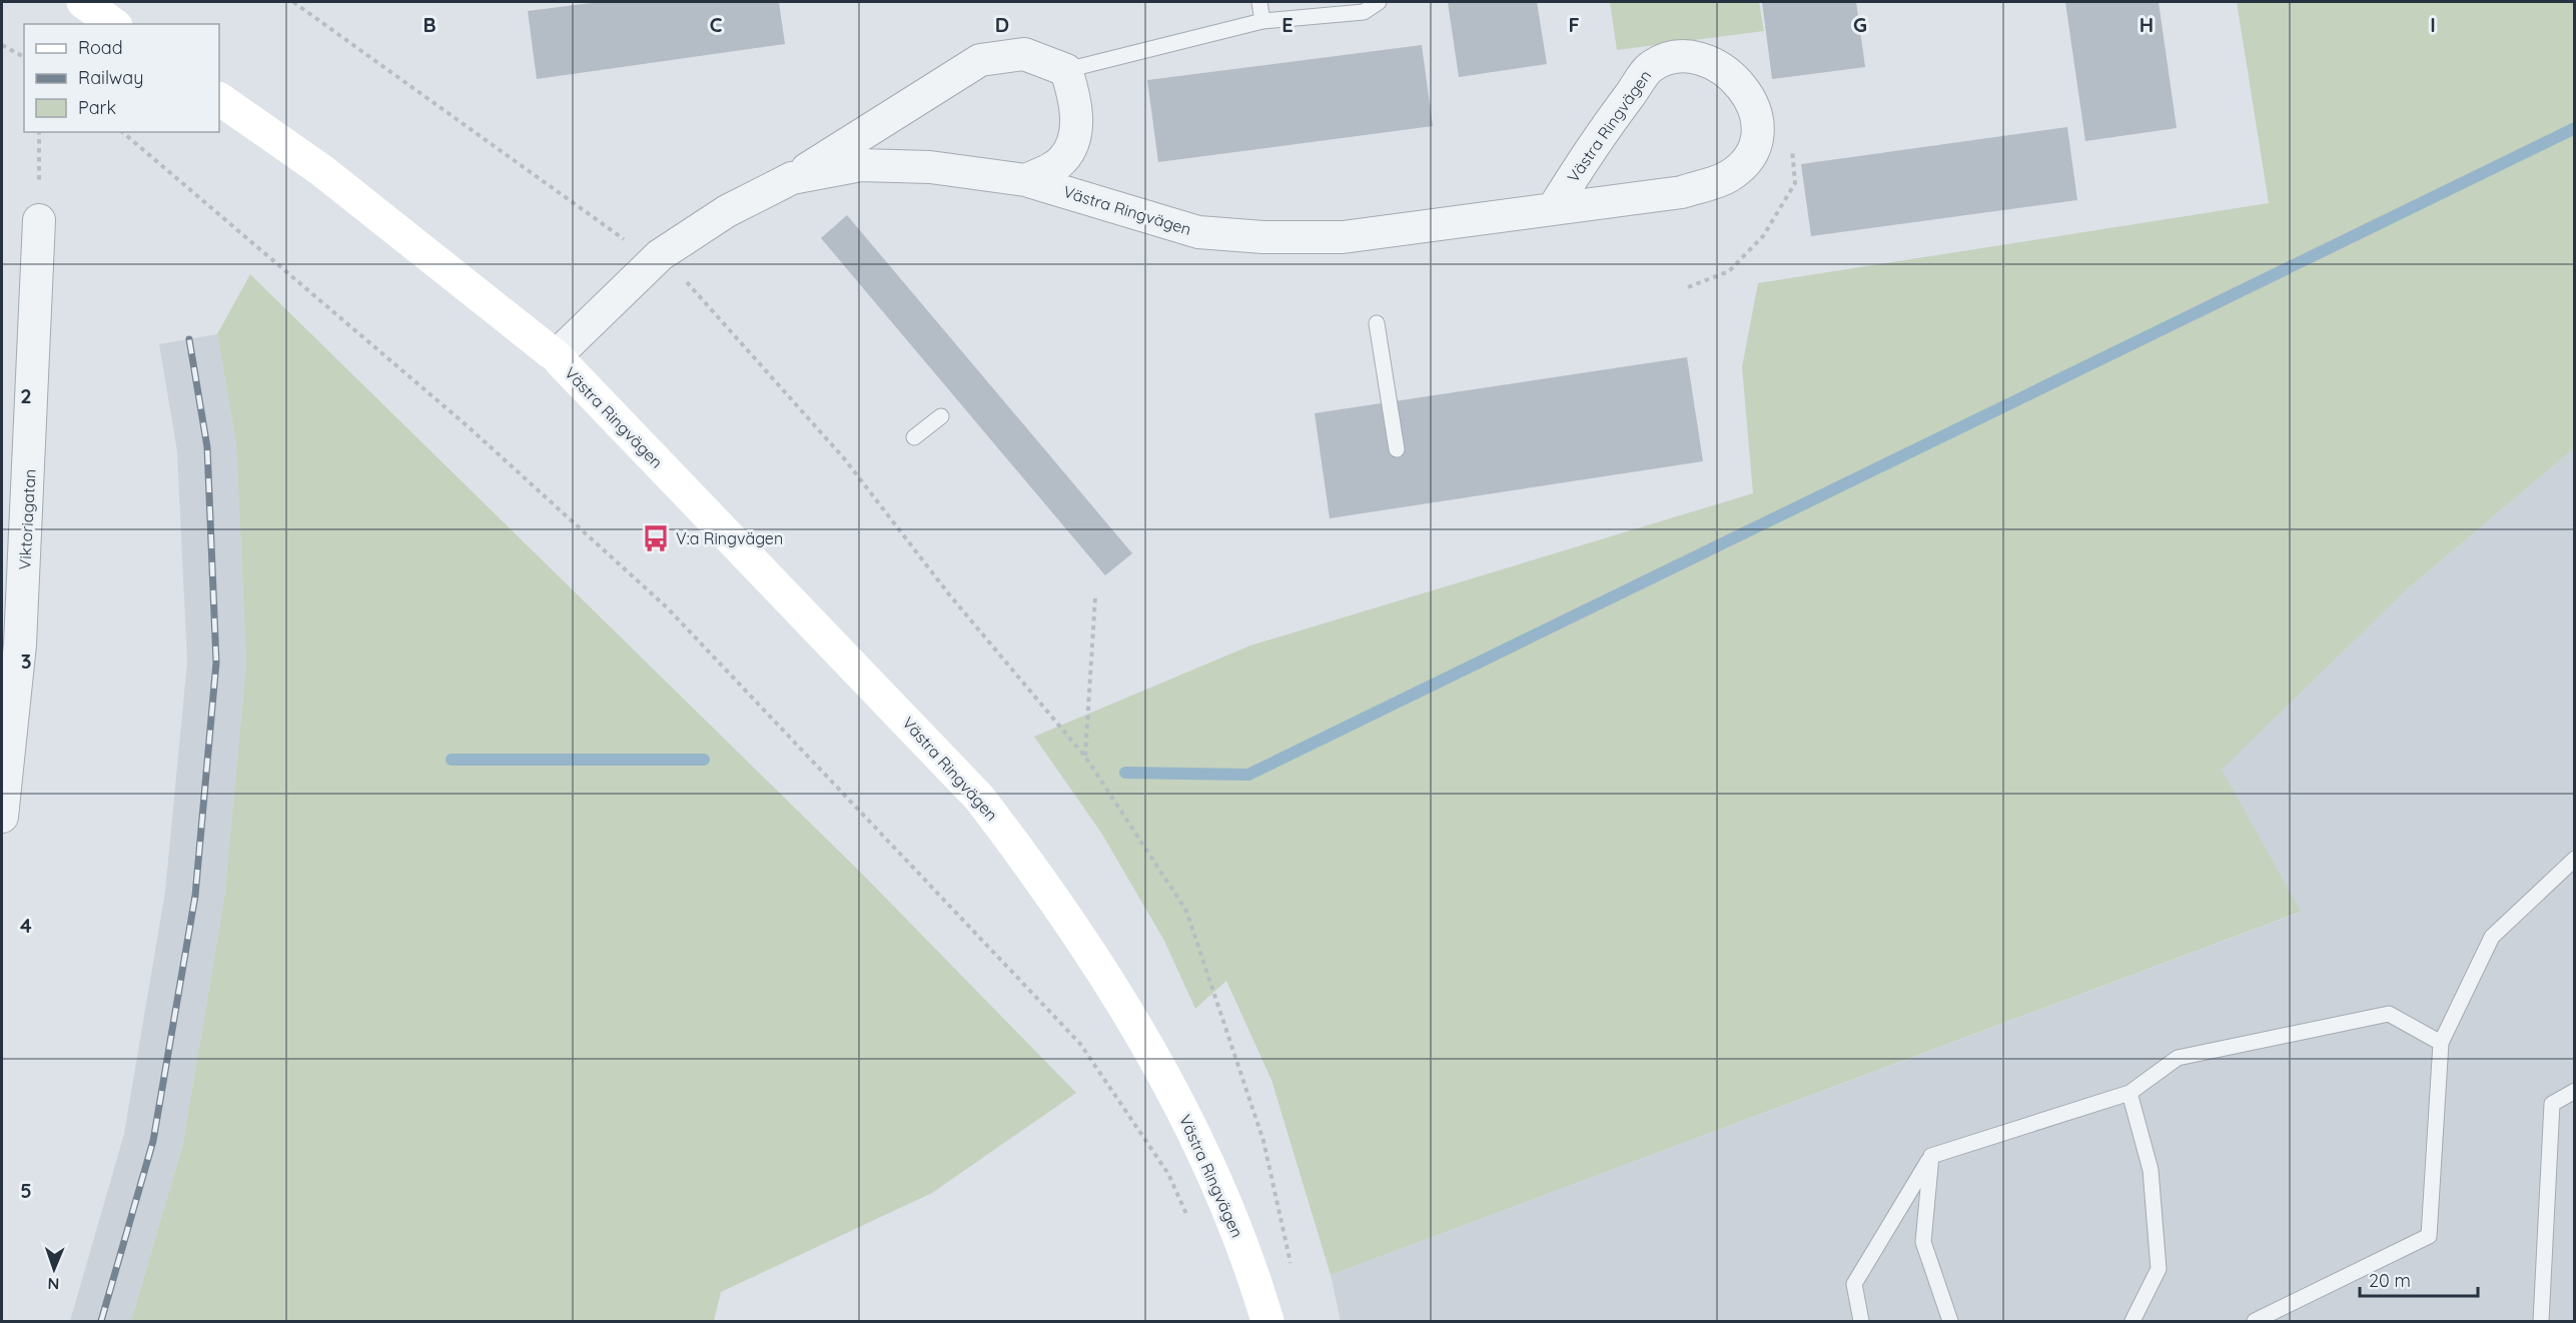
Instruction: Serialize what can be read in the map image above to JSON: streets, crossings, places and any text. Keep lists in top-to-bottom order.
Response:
{
  "streets": {
    "main road": ["Västra Ringvägen"],
    "street": ["Viktoriagatan"]
  },
  "places": {
    "bus stop": ["V:a Ringvägen"]
  },
  "legend": ["Road", "Railway", "Park"],
  "scale_bar": "20 m",
  "north": "bottom",
  "grid": {
    "columns": [
      "B",
      "C",
      "D",
      "E",
      "F",
      "G",
      "H",
      "I"
    ],
    "rows": [
      "2",
      "3",
      "4",
      "5"
    ]
  }
}
